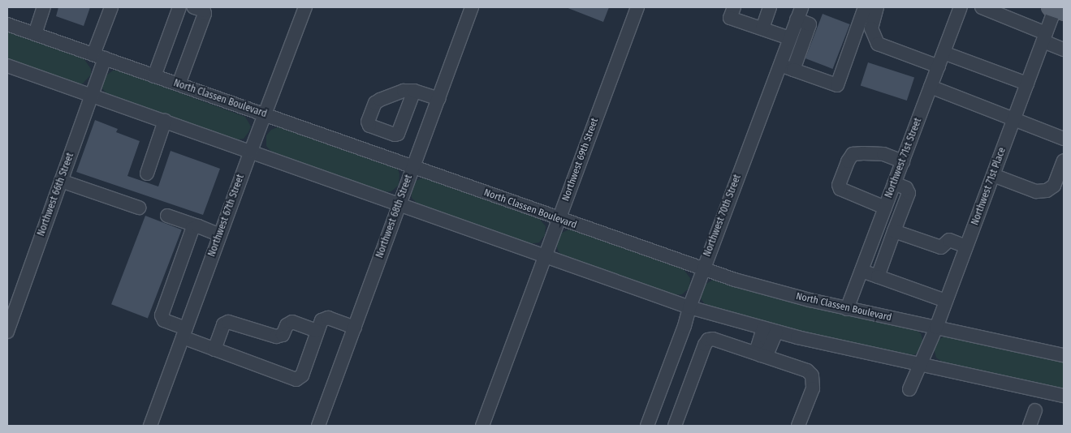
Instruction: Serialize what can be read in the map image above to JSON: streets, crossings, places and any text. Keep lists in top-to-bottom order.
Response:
{
  "streets": {
    "street": [
      "North Classen Boulevard",
      "Northwest 71st Street",
      "Northwest 69th Street",
      "Northwest 71st Place",
      "Northwest 66th Street",
      "Northwest 67th Street",
      "Northwest 70th Street",
      "Northwest 68th Street"
    ]
  },
  "crossings": [
    ["North Classen Boulevard", "Northwest 71st Street"],
    ["North Classen Boulevard", "Northwest 69th Street"],
    ["North Classen Boulevard", "Northwest 71st Place"],
    ["North Classen Boulevard", "Northwest 66th Street"],
    ["North Classen Boulevard", "Northwest 67th Street"],
    ["North Classen Boulevard", "Northwest 70th Street"],
    ["North Classen Boulevard", "Northwest 68th Street"]
  ]
}
